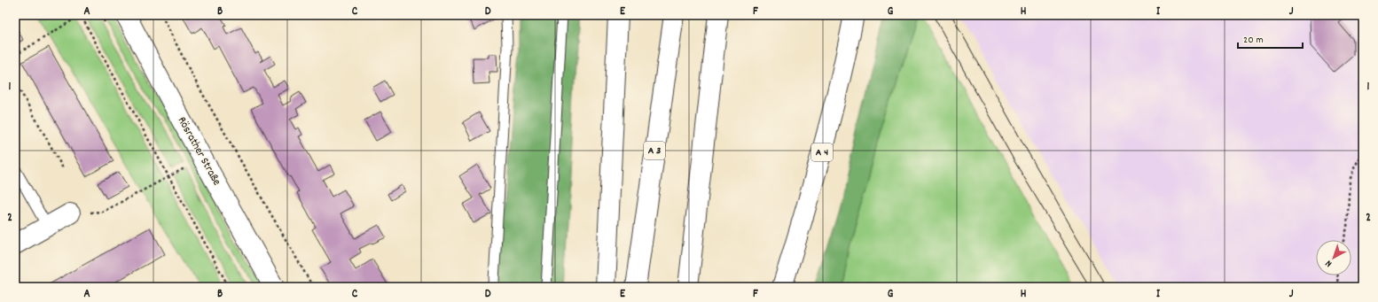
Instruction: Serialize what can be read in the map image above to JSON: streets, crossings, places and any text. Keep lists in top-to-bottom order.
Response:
{
  "streets": {
    "main road": ["A 3", "Rösrather Straße", "A 4"]
  },
  "scale_bar": "20 m",
  "north": "bottom left",
  "grid": {
    "columns": [
      "A",
      "B",
      "C",
      "D",
      "E",
      "F",
      "G",
      "H",
      "I",
      "J"
    ],
    "rows": ["1", "2"]
  }
}
